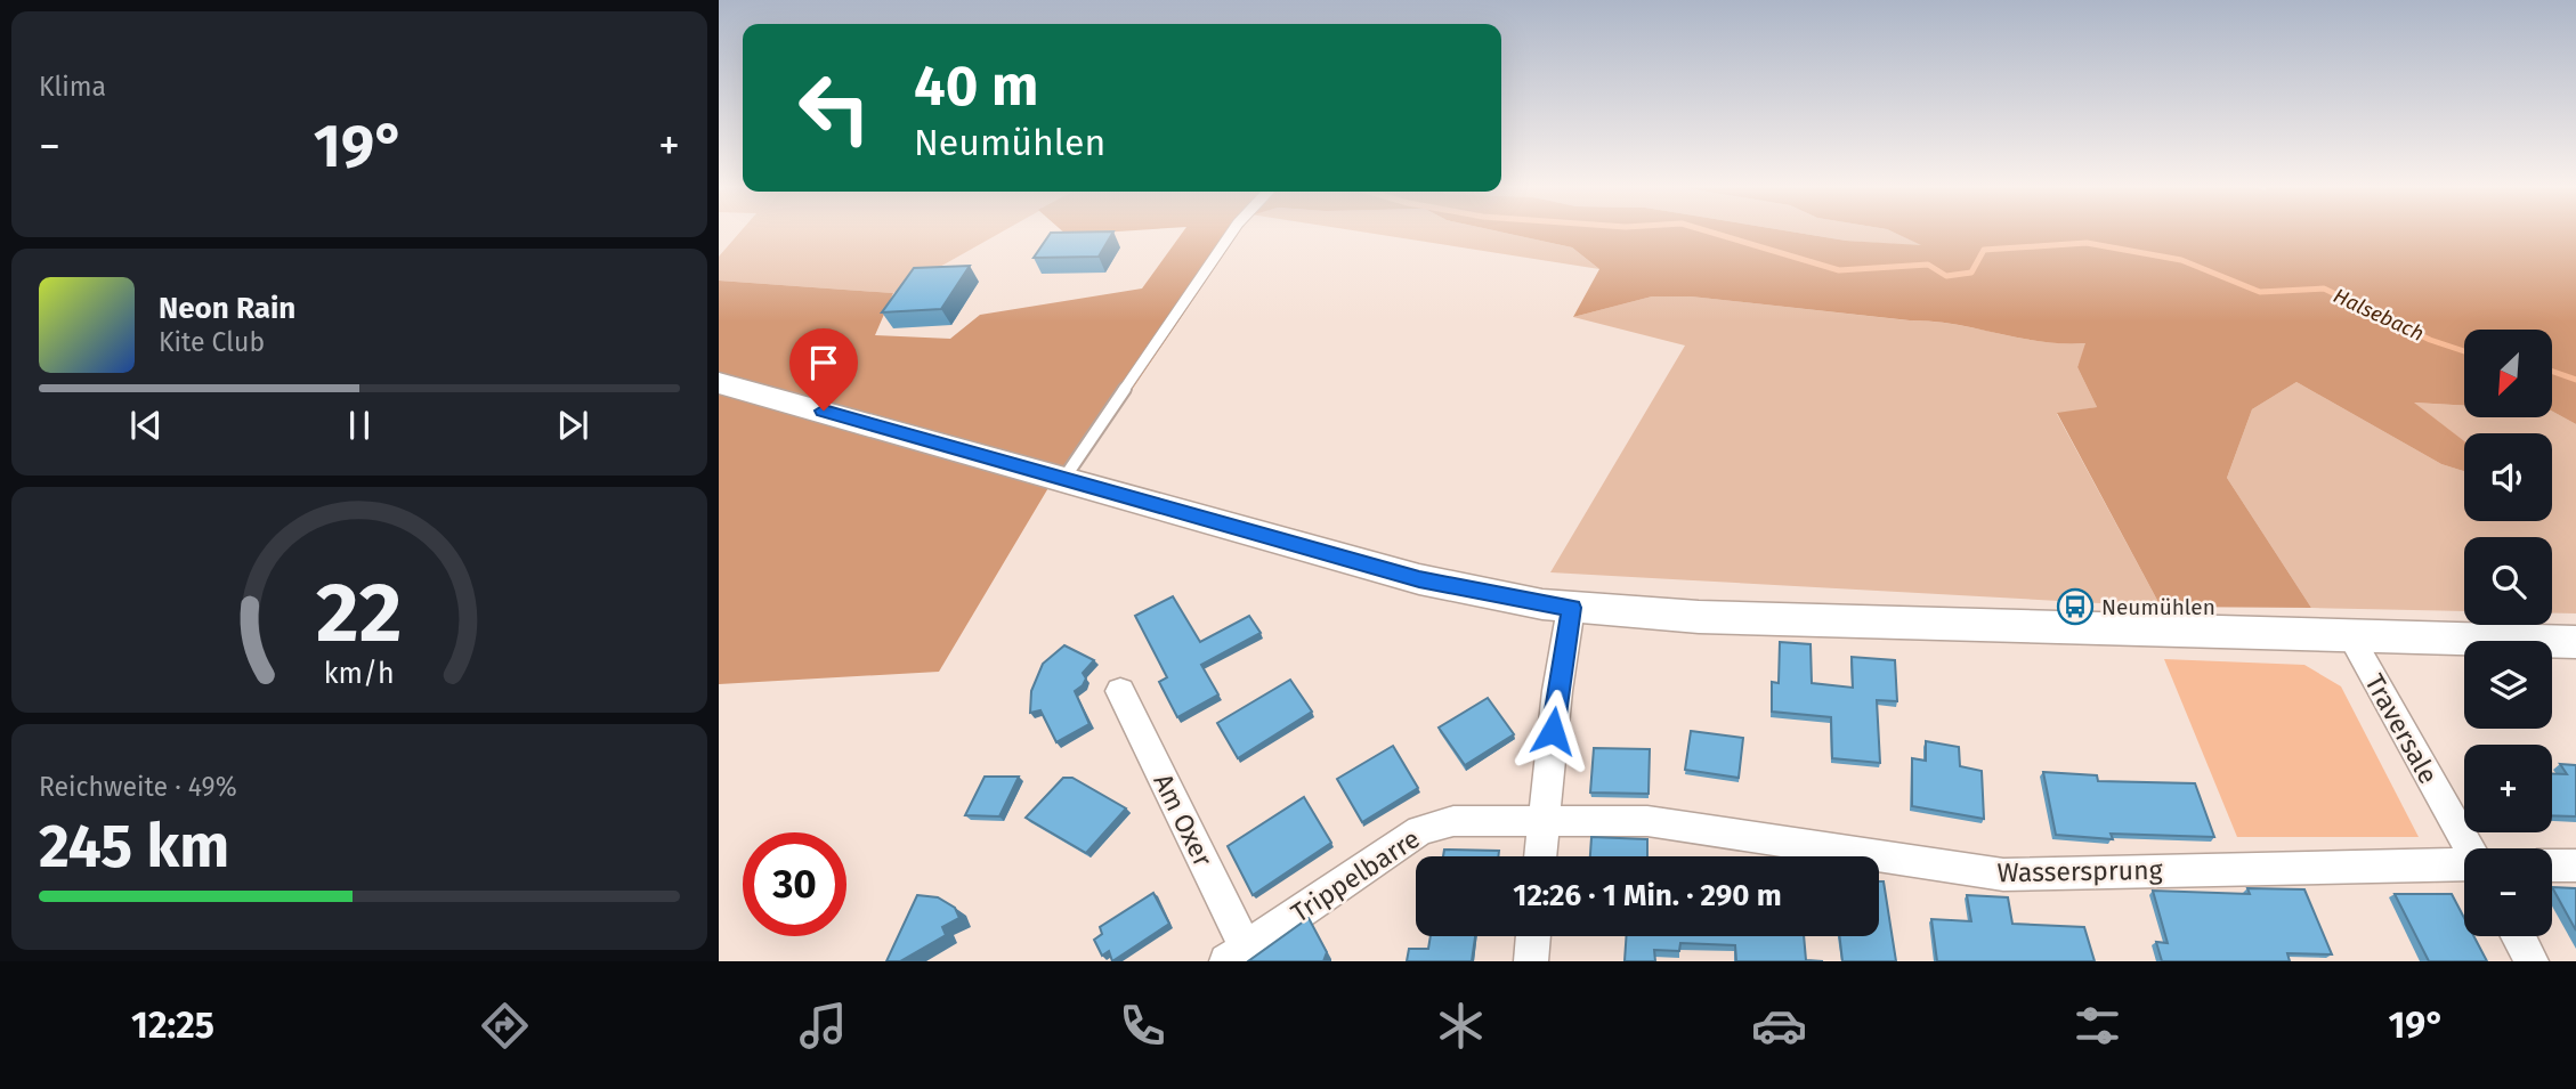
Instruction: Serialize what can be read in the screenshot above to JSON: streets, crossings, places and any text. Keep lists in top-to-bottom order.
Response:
{
  "streets": {
    "street": [
      "Traversale",
      "Am Oxer",
      "Wassersprung",
      "Trippelbarre"
    ]
  },
  "crossings": [
    ["Am Oxer", "Trippelbarre"],
    ["Wassersprung", "Trippelbarre"]
  ],
  "water": ["Halsebach"],
  "places": {
    "bus stop": ["Neumühlen"]
  },
  "north": "bottom left",
  "page": {
    "tile": [
      "Klima",
      ["Reichweite · 49%", "245 km"]
    ],
    "turn": ["40 m", "Neumühlen"],
    "heat": ["−", "19°", "+"],
    "song": ["Neon Rain", "Kite Club"],
    "map_buttons": ["+", "−"],
    "limit": "30",
    "trip": "12:26 · 1 Min. · 290 m",
    "tabs": ["12:25", "19°"],
    "gauge": ["22", "km/h"]
  }
}
